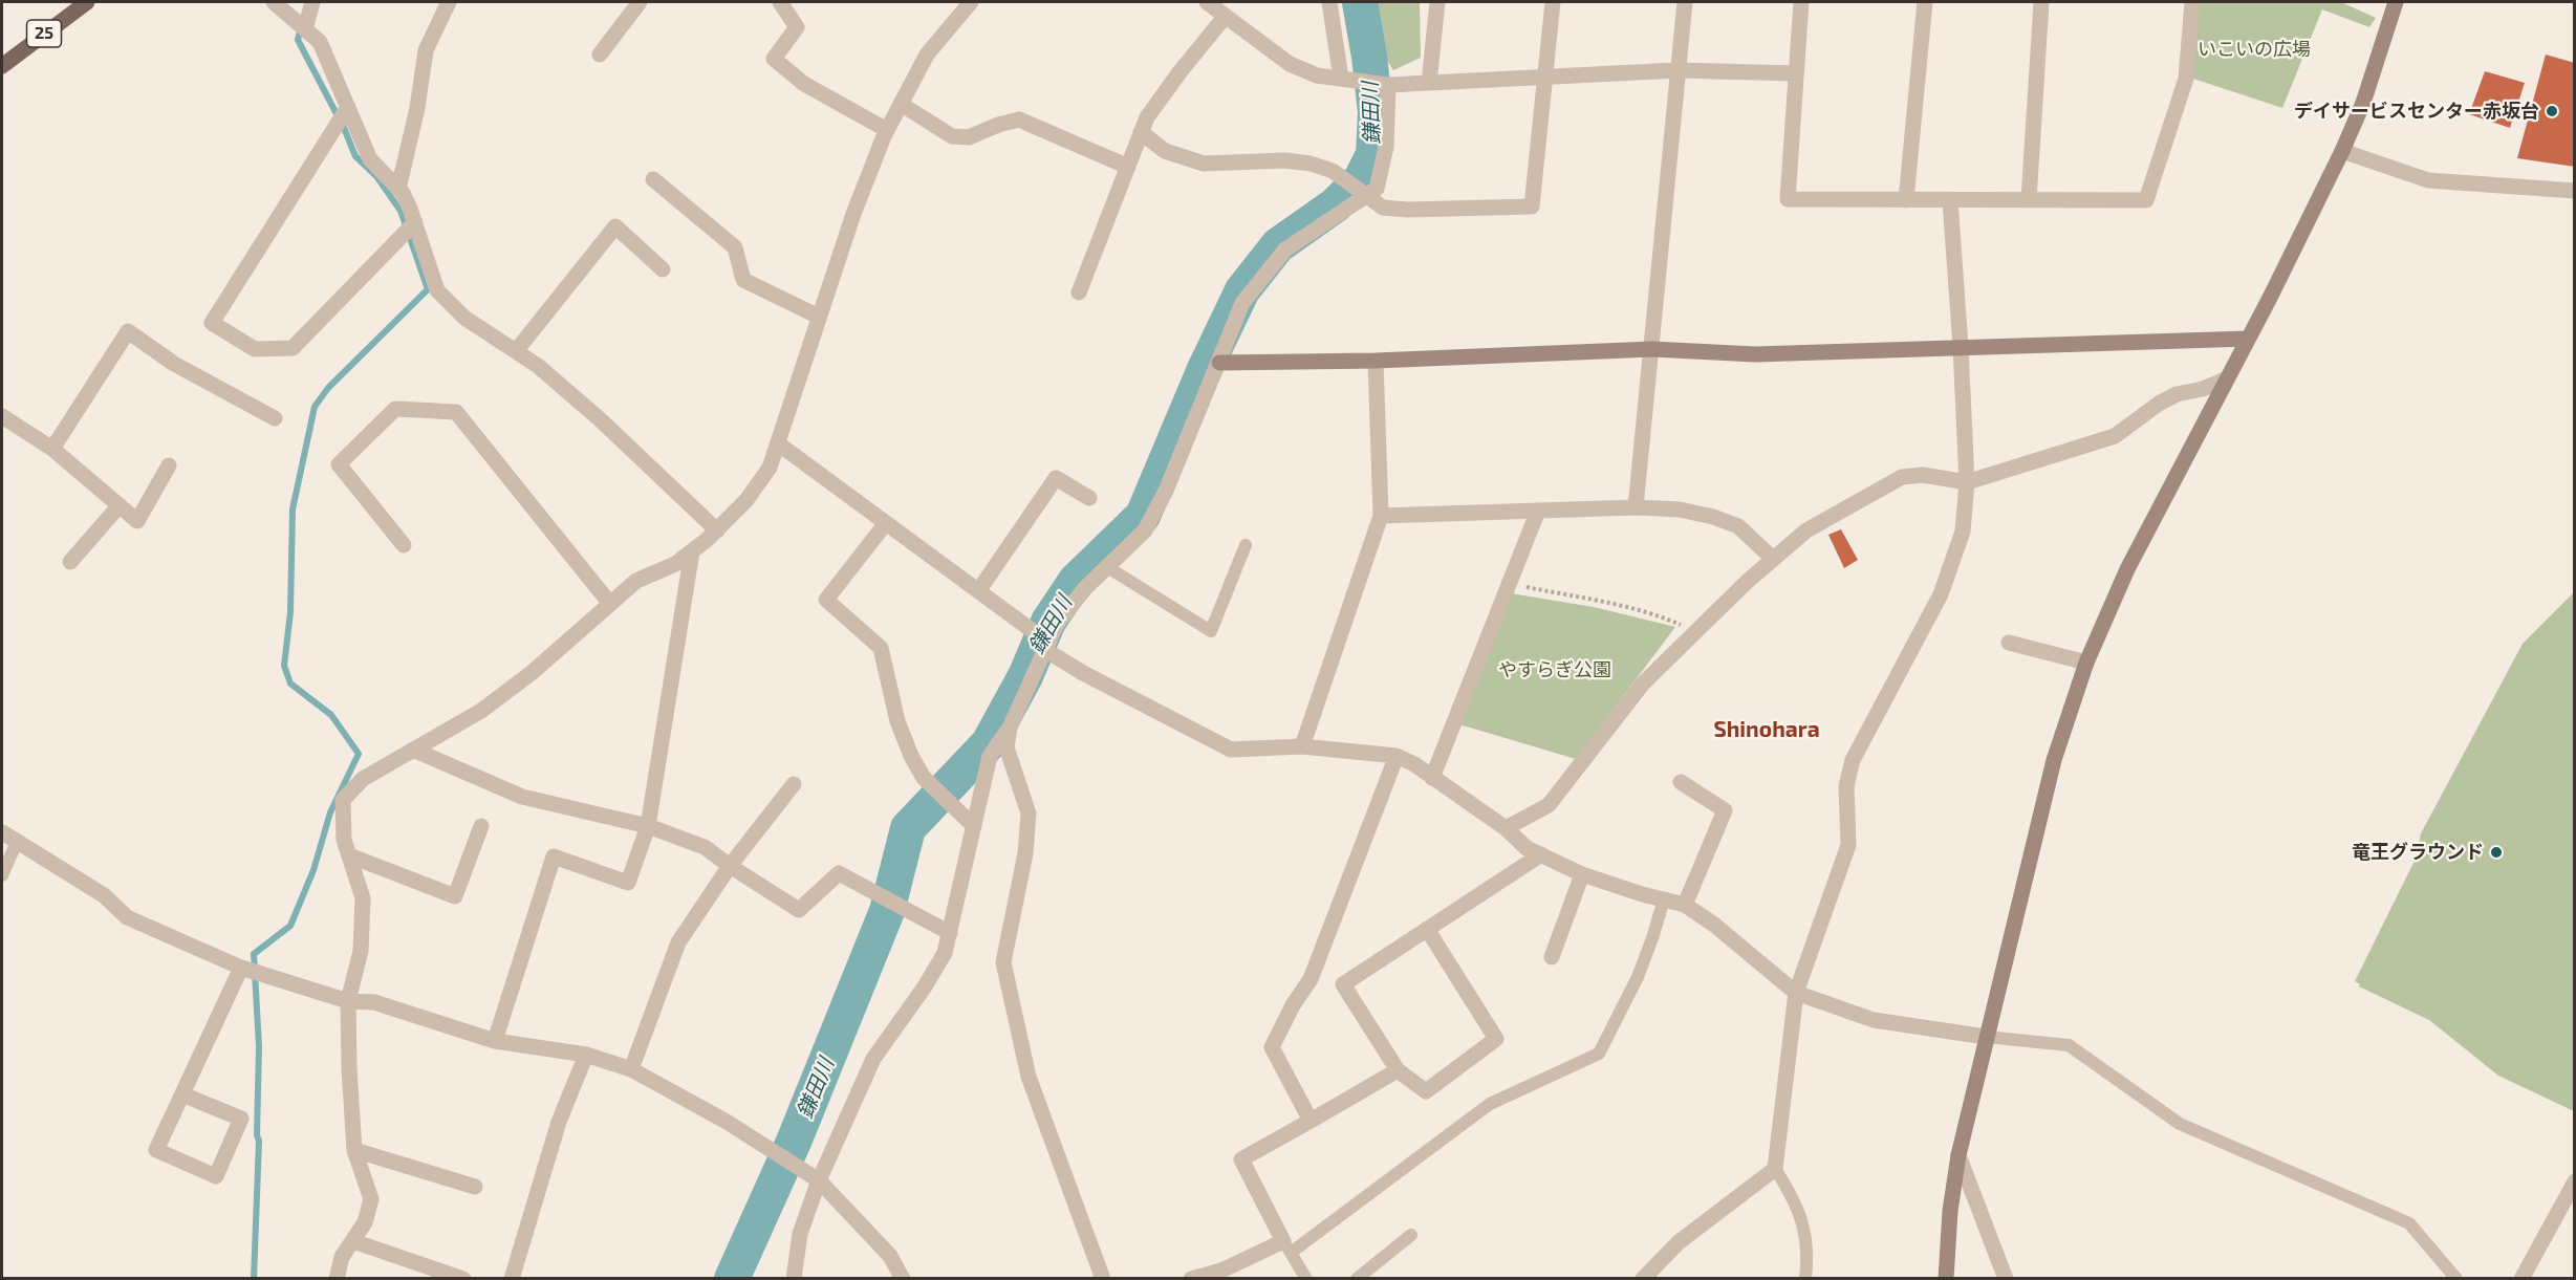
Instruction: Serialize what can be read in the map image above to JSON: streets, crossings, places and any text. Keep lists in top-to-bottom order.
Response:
{
  "streets": {
    "main road": ["25"]
  },
  "districts": ["Shinohara"],
  "water": ["鎌田川"],
  "parks": ["いこいの広場", "やすらぎ公園"],
  "places": ["デイサービスセンター赤坂台", "竜王グラウンド"]
}
